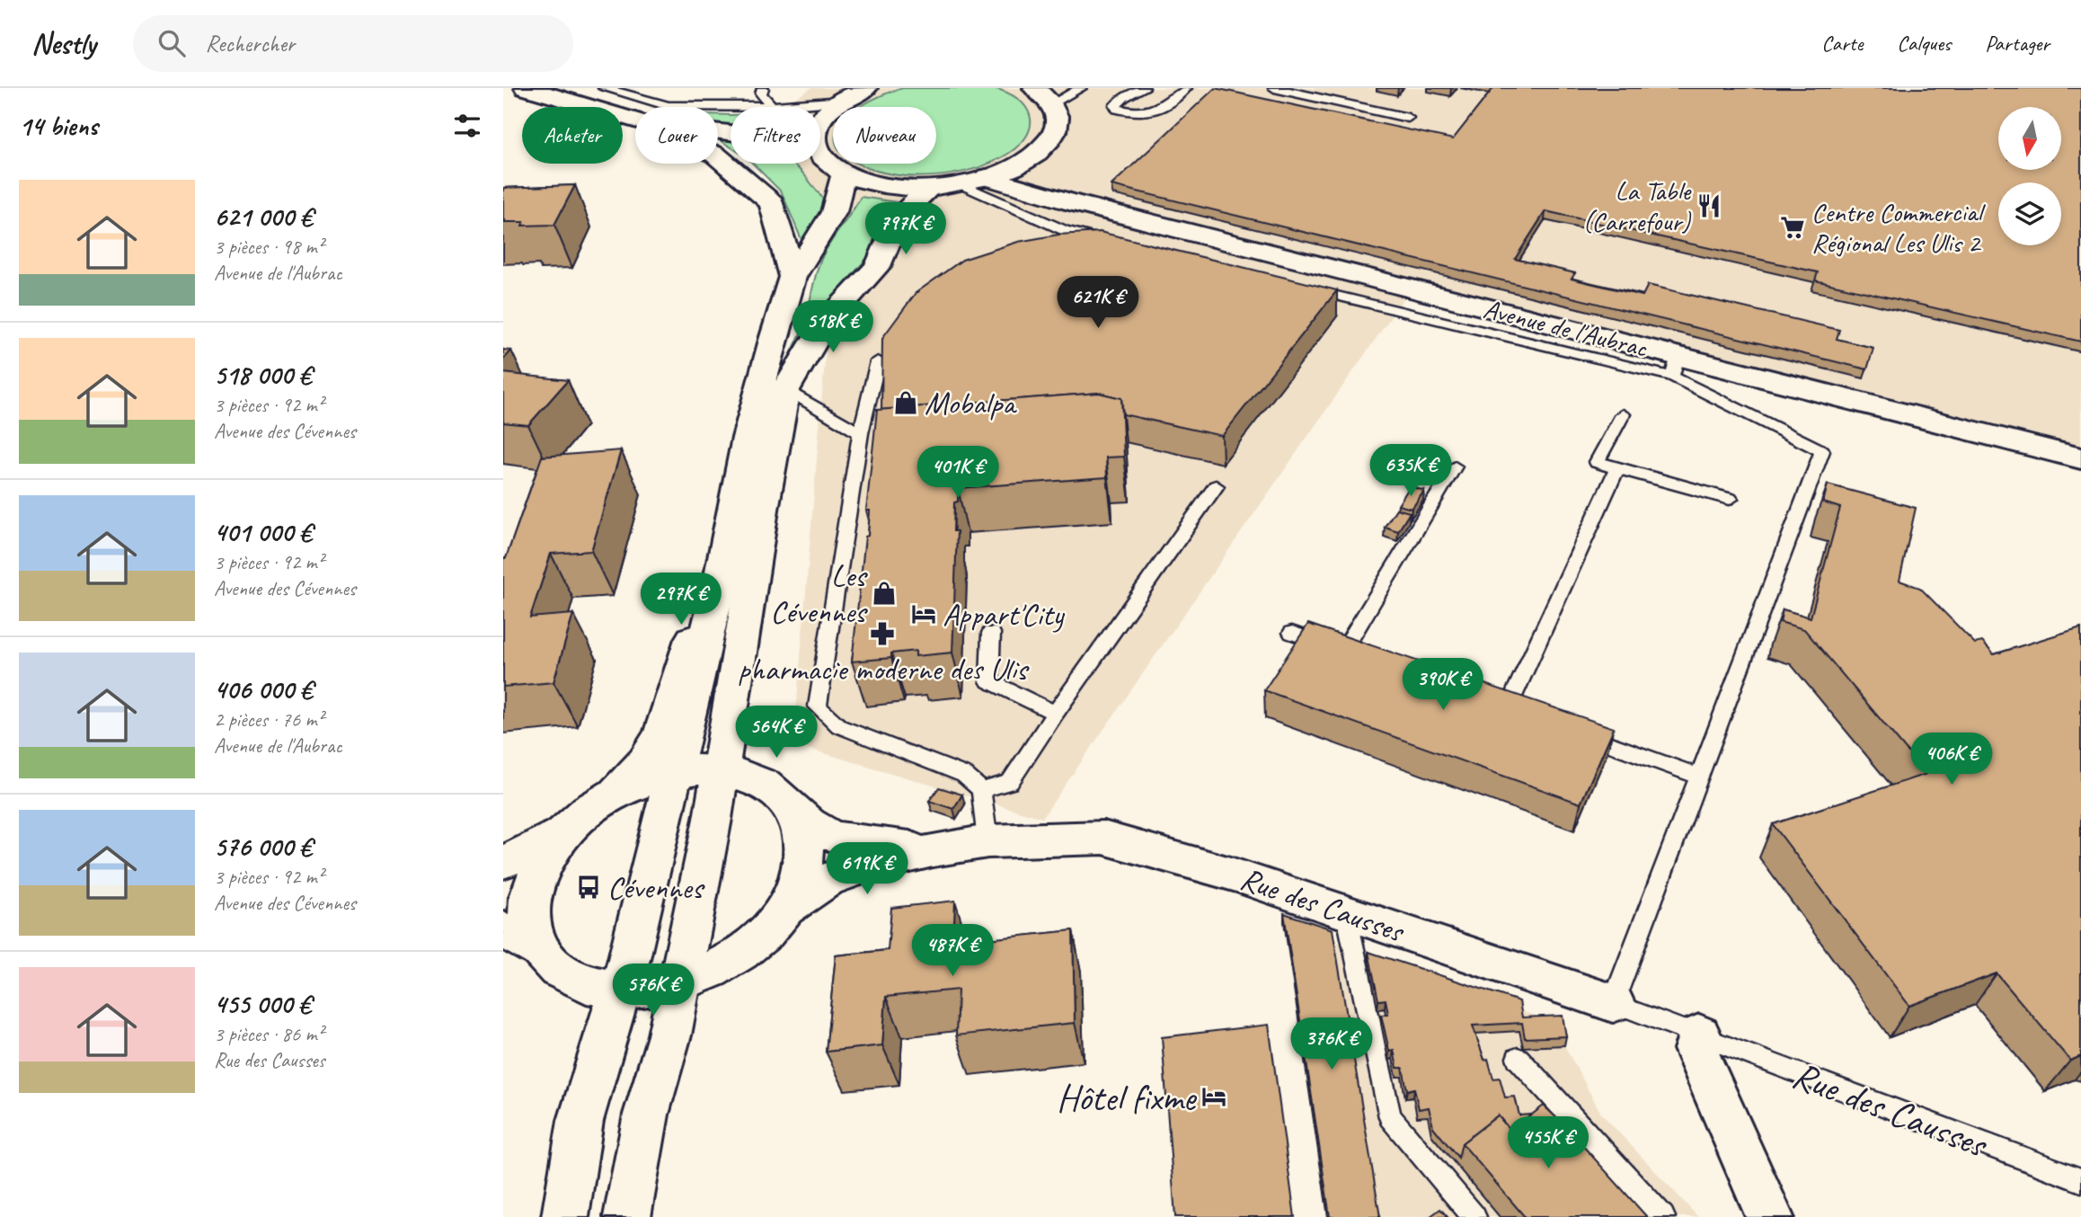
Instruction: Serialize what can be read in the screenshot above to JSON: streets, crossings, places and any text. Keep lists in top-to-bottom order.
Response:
{
  "streets": {
    "street": ["Avenue de l'Aubrac", "Rue des Causses"]
  },
  "places": {
    "restaurant": ["La Table (Carrefour)"],
    "supermarket": ["Centre Commercial Régional Les Ulis 2"],
    "shop": ["Mobalpa", "Les Cévennes"],
    "hotel": ["Appart'City", "Hôtel fixme"],
    "pharmacy": ["pharmacie moderne des Ulis"],
    "bus stop": ["Cévennes"]
  },
  "north": "bottom",
  "page": {
    "header": "Nestly",
    "search": "Rechercher",
    "nav": ["Carte", "Calques", "Partager"],
    "heading": "14 biens",
    "chip": [
      "Acheter",
      "Louer",
      "Filtres",
      "Nouveau"
    ],
    "list": [
      {
        "name": "621 000 €",
        "note": "3 pièces · 98 m² · Avenue de l'Aubrac"
      },
      {
        "name": "518 000 €",
        "note": "3 pièces · 92 m² · Avenue des Cévennes"
      },
      {
        "name": "401 000 €",
        "note": "3 pièces · 92 m² · Avenue des Cévennes"
      },
      {
        "name": "406 000 €",
        "note": "2 pièces · 76 m² · Avenue de l'Aubrac"
      },
      {
        "name": "576 000 €",
        "note": "3 pièces · 92 m² · Avenue des Cévennes"
      },
      {
        "name": "455 000 €",
        "note": "3 pièces · 86 m² · Rue des Causses"
      }
    ],
    "price": [
      "797K €",
      "621K €",
      "518K €",
      "635K €",
      "401K €",
      "297K €",
      "390K €",
      "564K €",
      "406K €",
      "619K €",
      "487K €",
      "576K €",
      "376K €",
      "455K €"
    ]
  }
}
